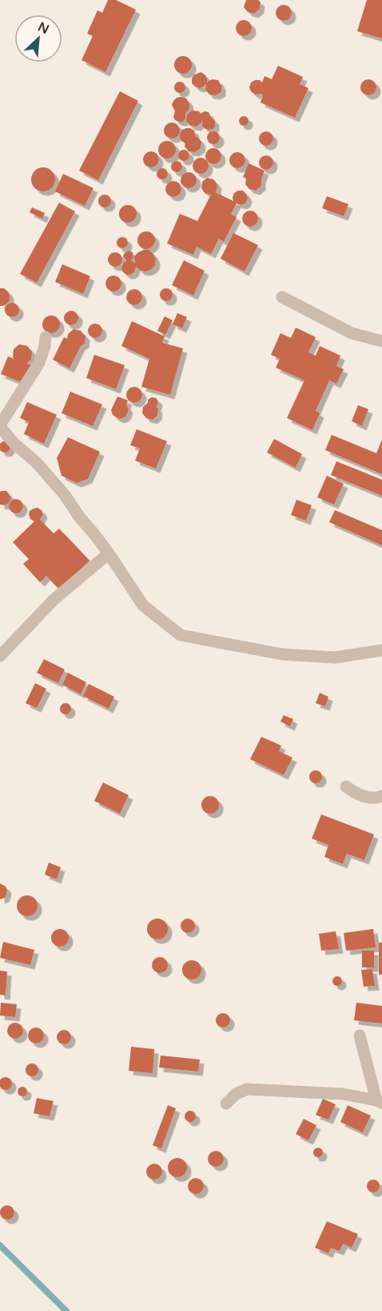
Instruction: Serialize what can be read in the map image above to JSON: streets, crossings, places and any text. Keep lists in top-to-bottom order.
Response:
{
  "north": "top right"
}
